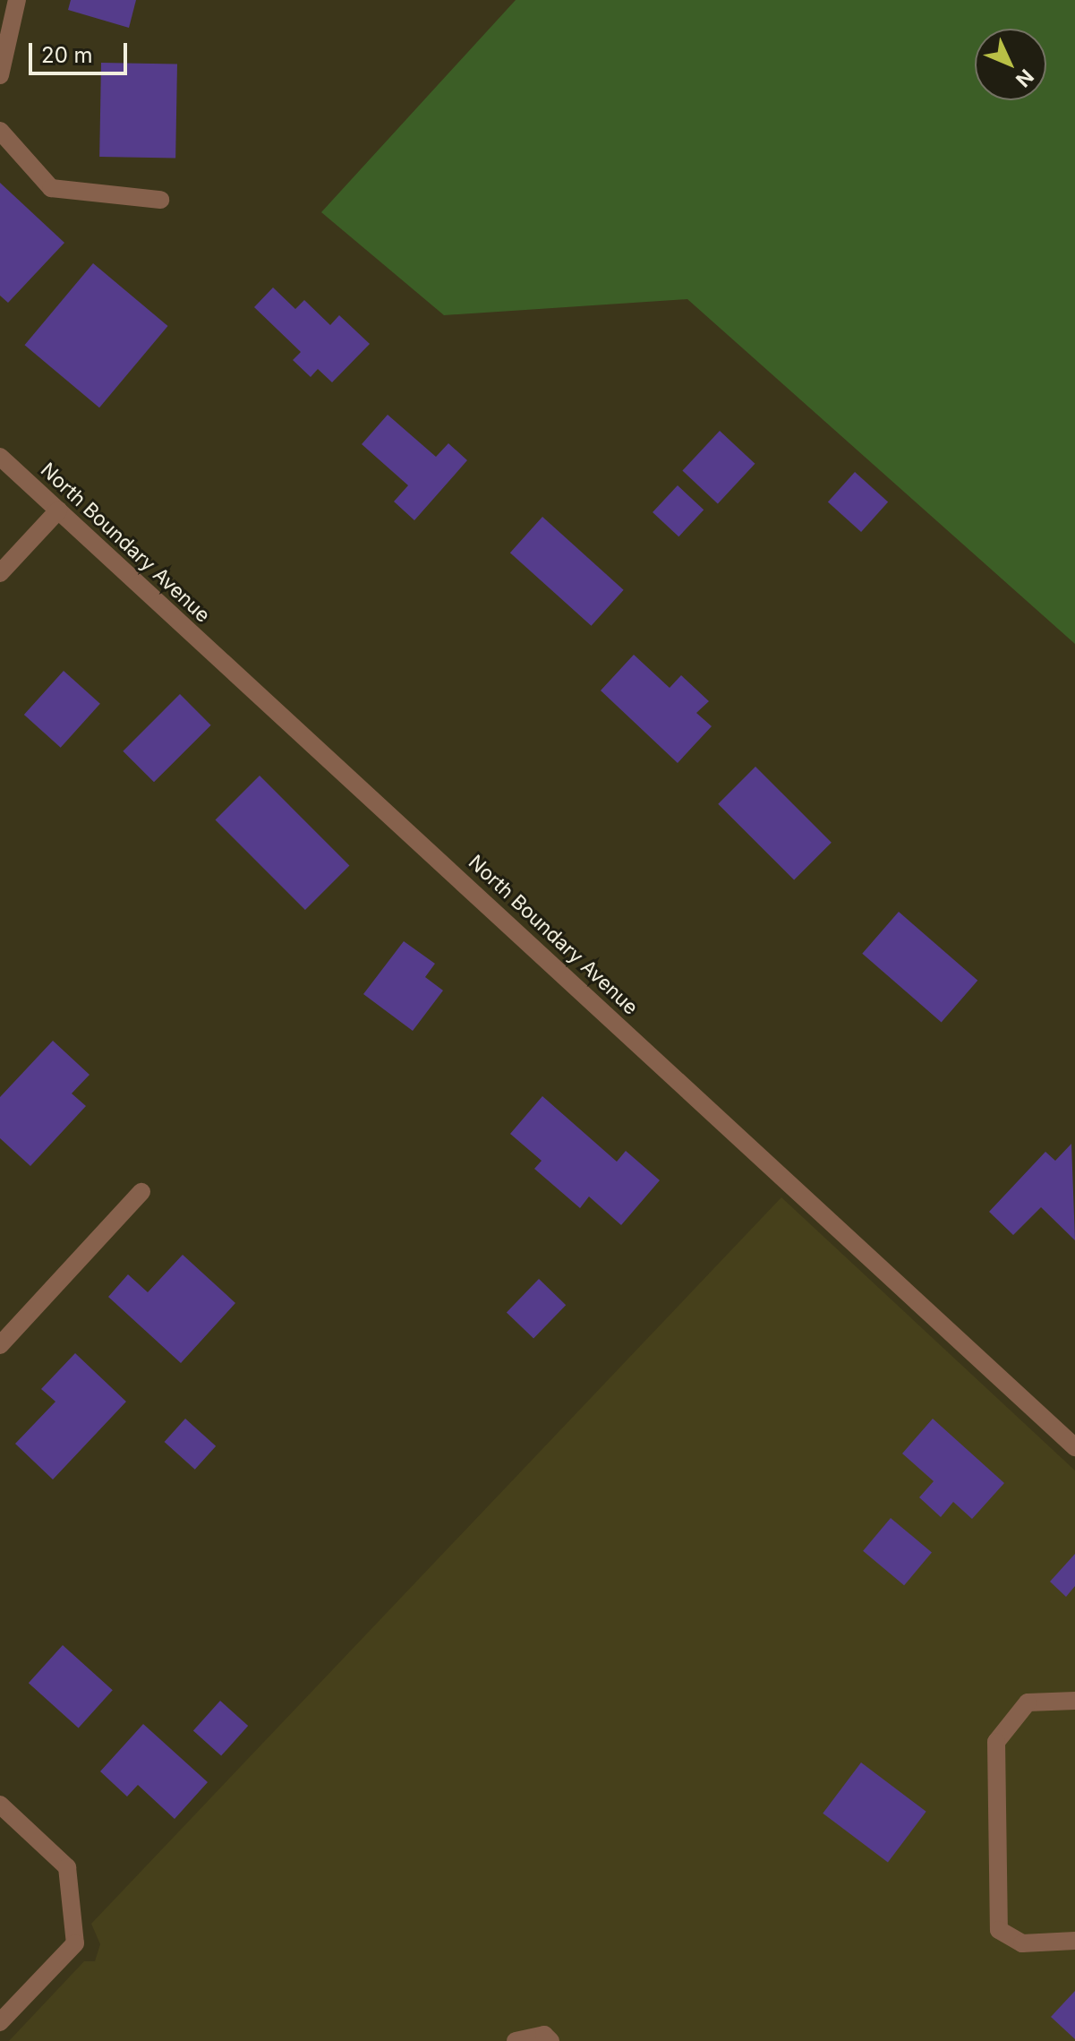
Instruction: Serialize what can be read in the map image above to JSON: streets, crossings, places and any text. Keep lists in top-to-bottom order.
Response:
{
  "streets": {
    "street": ["North Boundary Avenue"]
  },
  "scale_bar": "20 m",
  "north": "bottom right"
}
